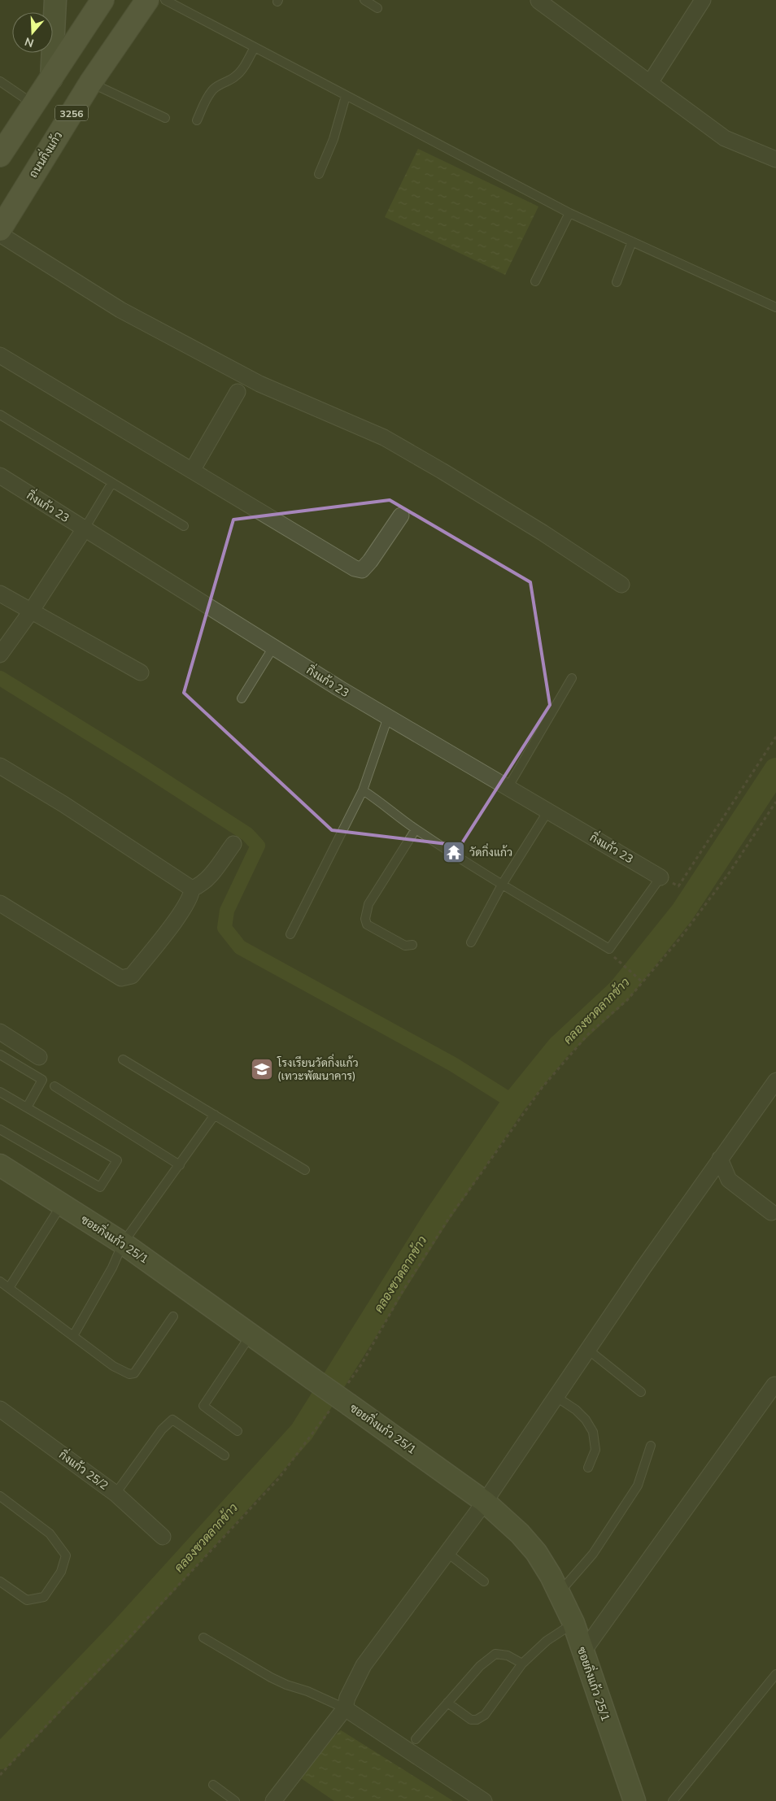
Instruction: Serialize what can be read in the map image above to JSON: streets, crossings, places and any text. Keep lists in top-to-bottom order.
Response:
{
  "streets": {
    "main road": ["3256", "ถนนกิ่งแก้ว"],
    "street": ["กิ่งแก้ว 23", "ซอยกิ่งแก้ว 25/1", "กิ่งแก้ว 25/2"]
  },
  "water": ["คลองชวดลากข้าว"],
  "places": {
    "temple": ["วัดกิ่งแก้ว"],
    "school or university": ["โรงเรียนวัดกิ่งแก้ว (เทวะพัฒนาคาร)"]
  },
  "north": "bottom"
}
